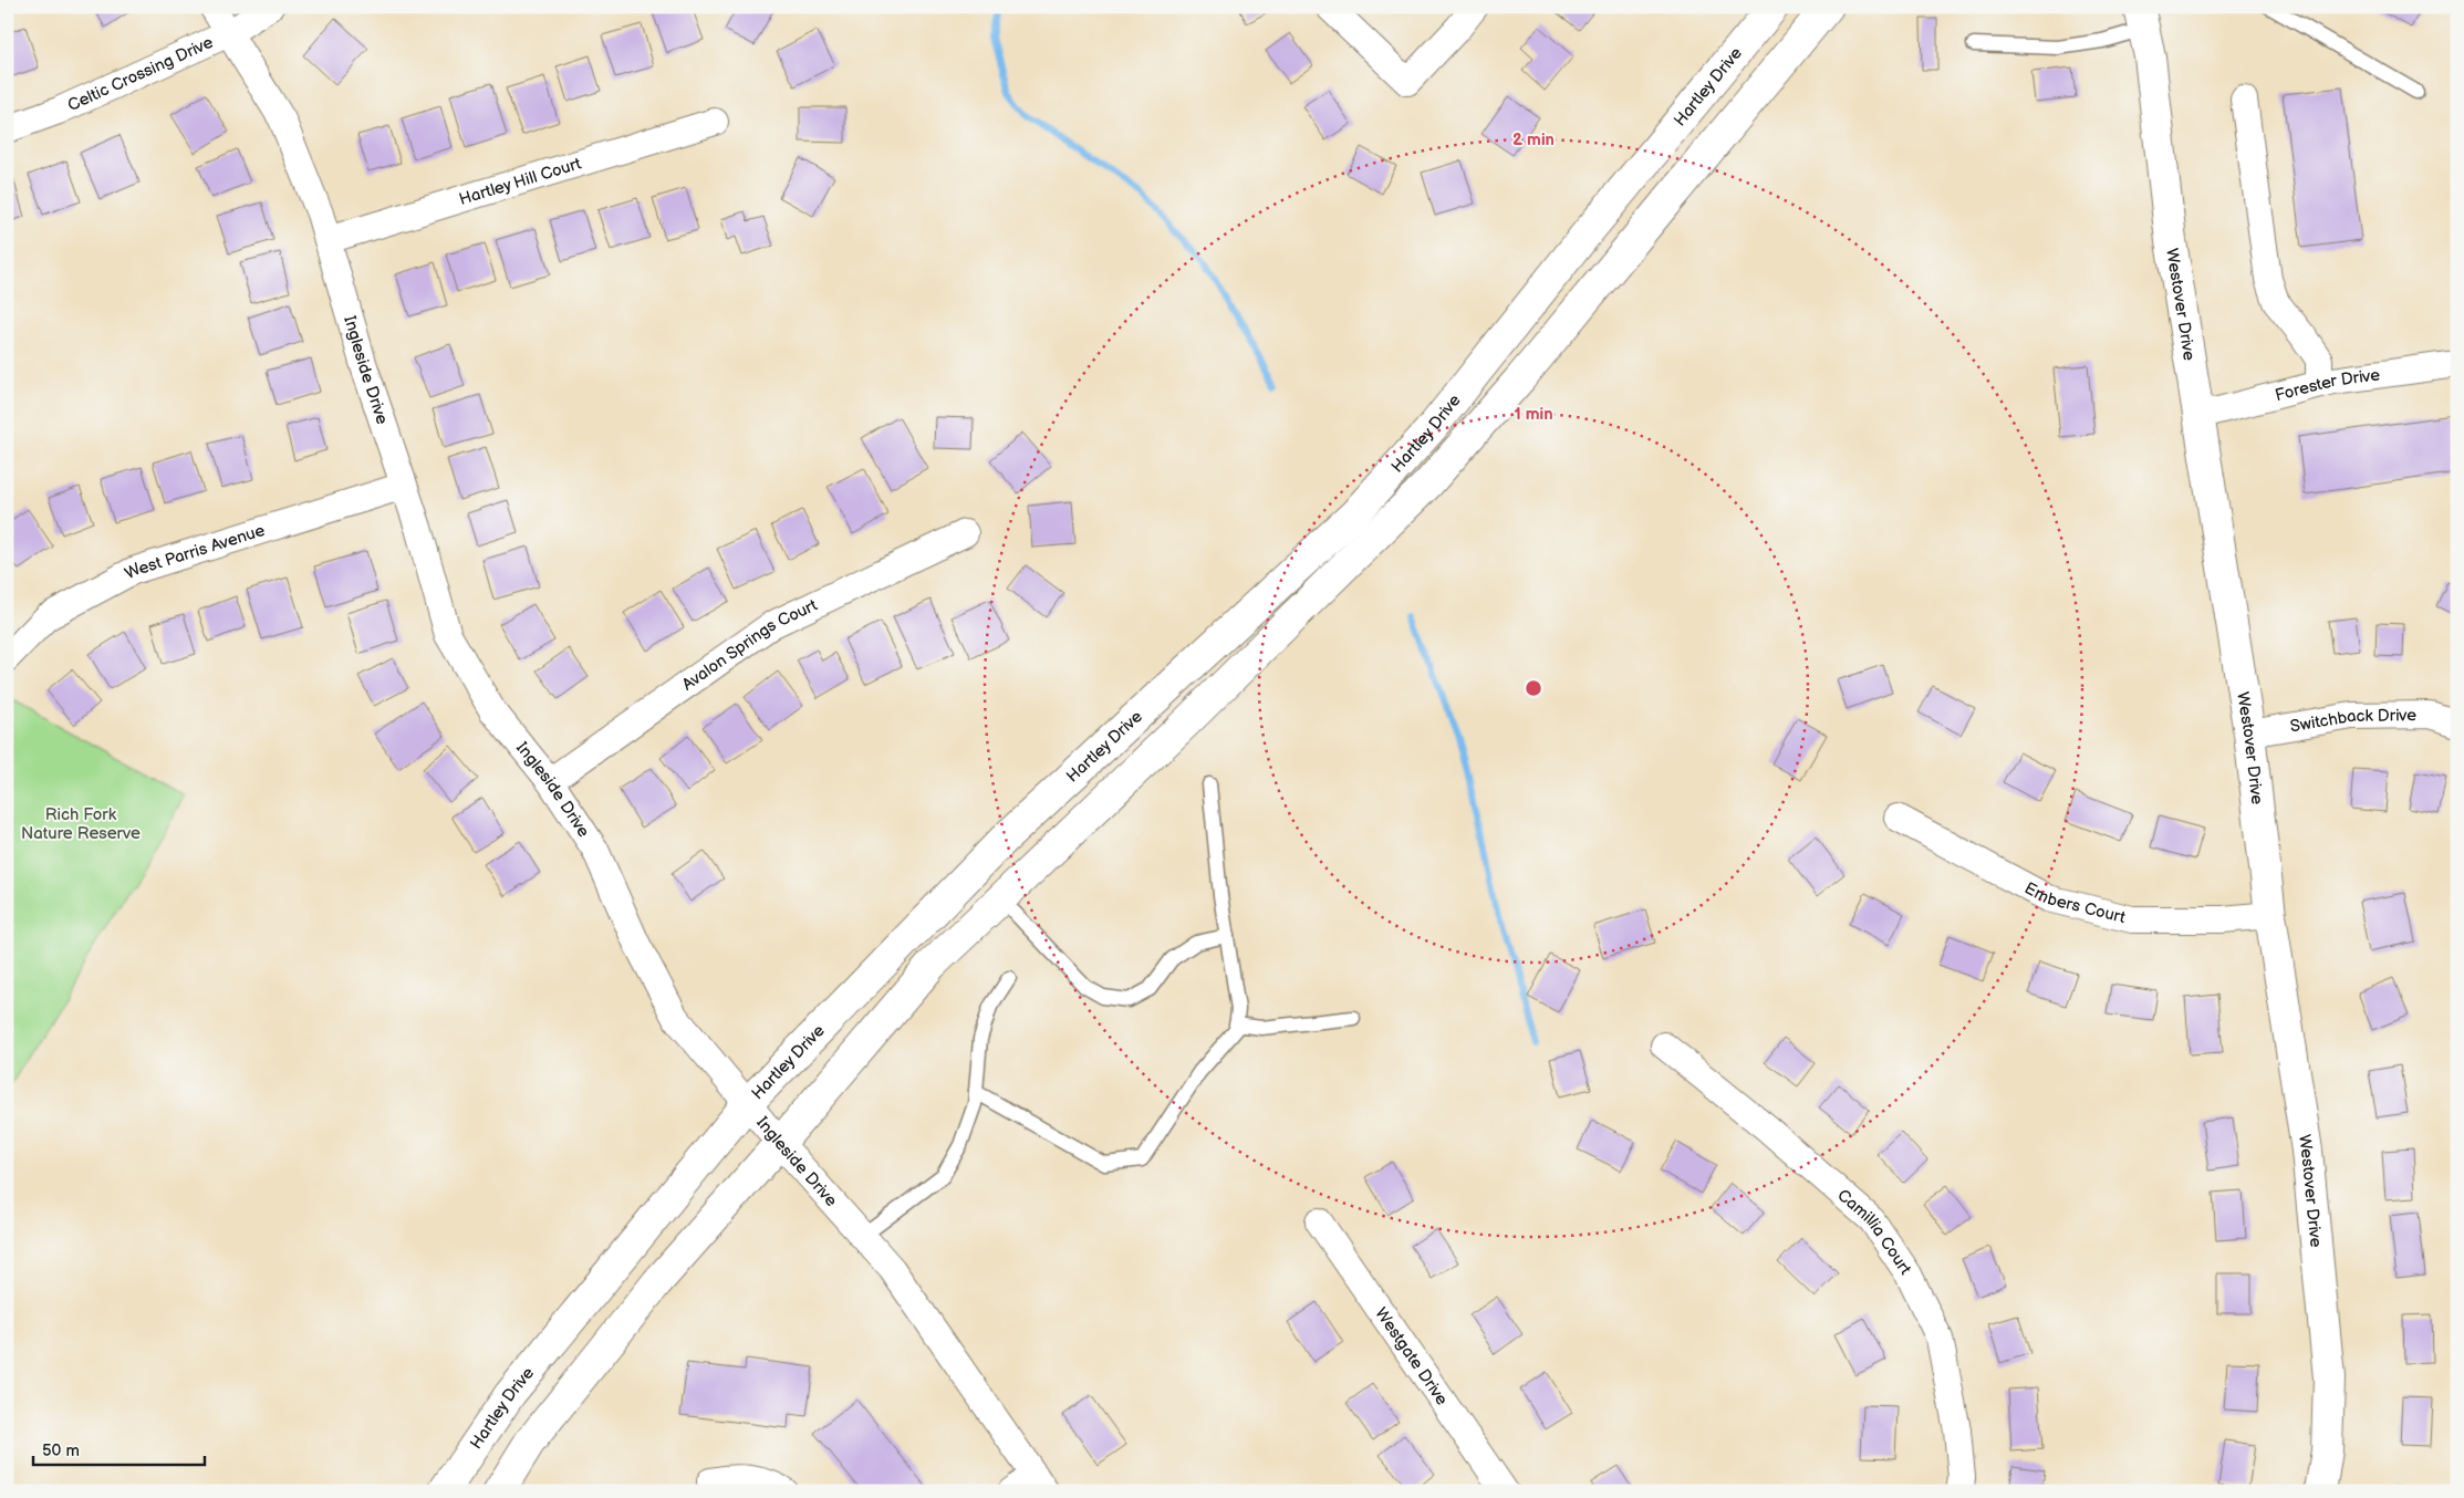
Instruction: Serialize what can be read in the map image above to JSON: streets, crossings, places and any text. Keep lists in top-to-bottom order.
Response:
{
  "streets": {
    "street": [
      "Celtic Crossing Drive",
      "Hartley Drive",
      "Hartley Hill Court",
      "Westover Drive",
      "Ingleside Drive",
      "Forester Drive",
      "West Parris Avenue",
      "Avalon Springs Court",
      "Switchback Drive",
      "Embers Court",
      "Camillia Court",
      "Westgate Drive"
    ]
  },
  "crossings": [
    ["Celtic Crossing Drive", "Ingleside Drive"],
    ["Hartley Drive", "Ingleside Drive"],
    ["Hartley Hill Court", "Ingleside Drive"],
    ["Westover Drive", "Forester Drive"],
    ["Westover Drive", "Switchback Drive"],
    ["Westover Drive", "Embers Court"],
    ["Ingleside Drive", "West Parris Avenue"],
    ["Ingleside Drive", "Avalon Springs Court"]
  ],
  "parks": ["Rich Fork Nature Reserve"],
  "scale_bar": "50 m",
  "rings": ["2 min", "1 min"]
}
